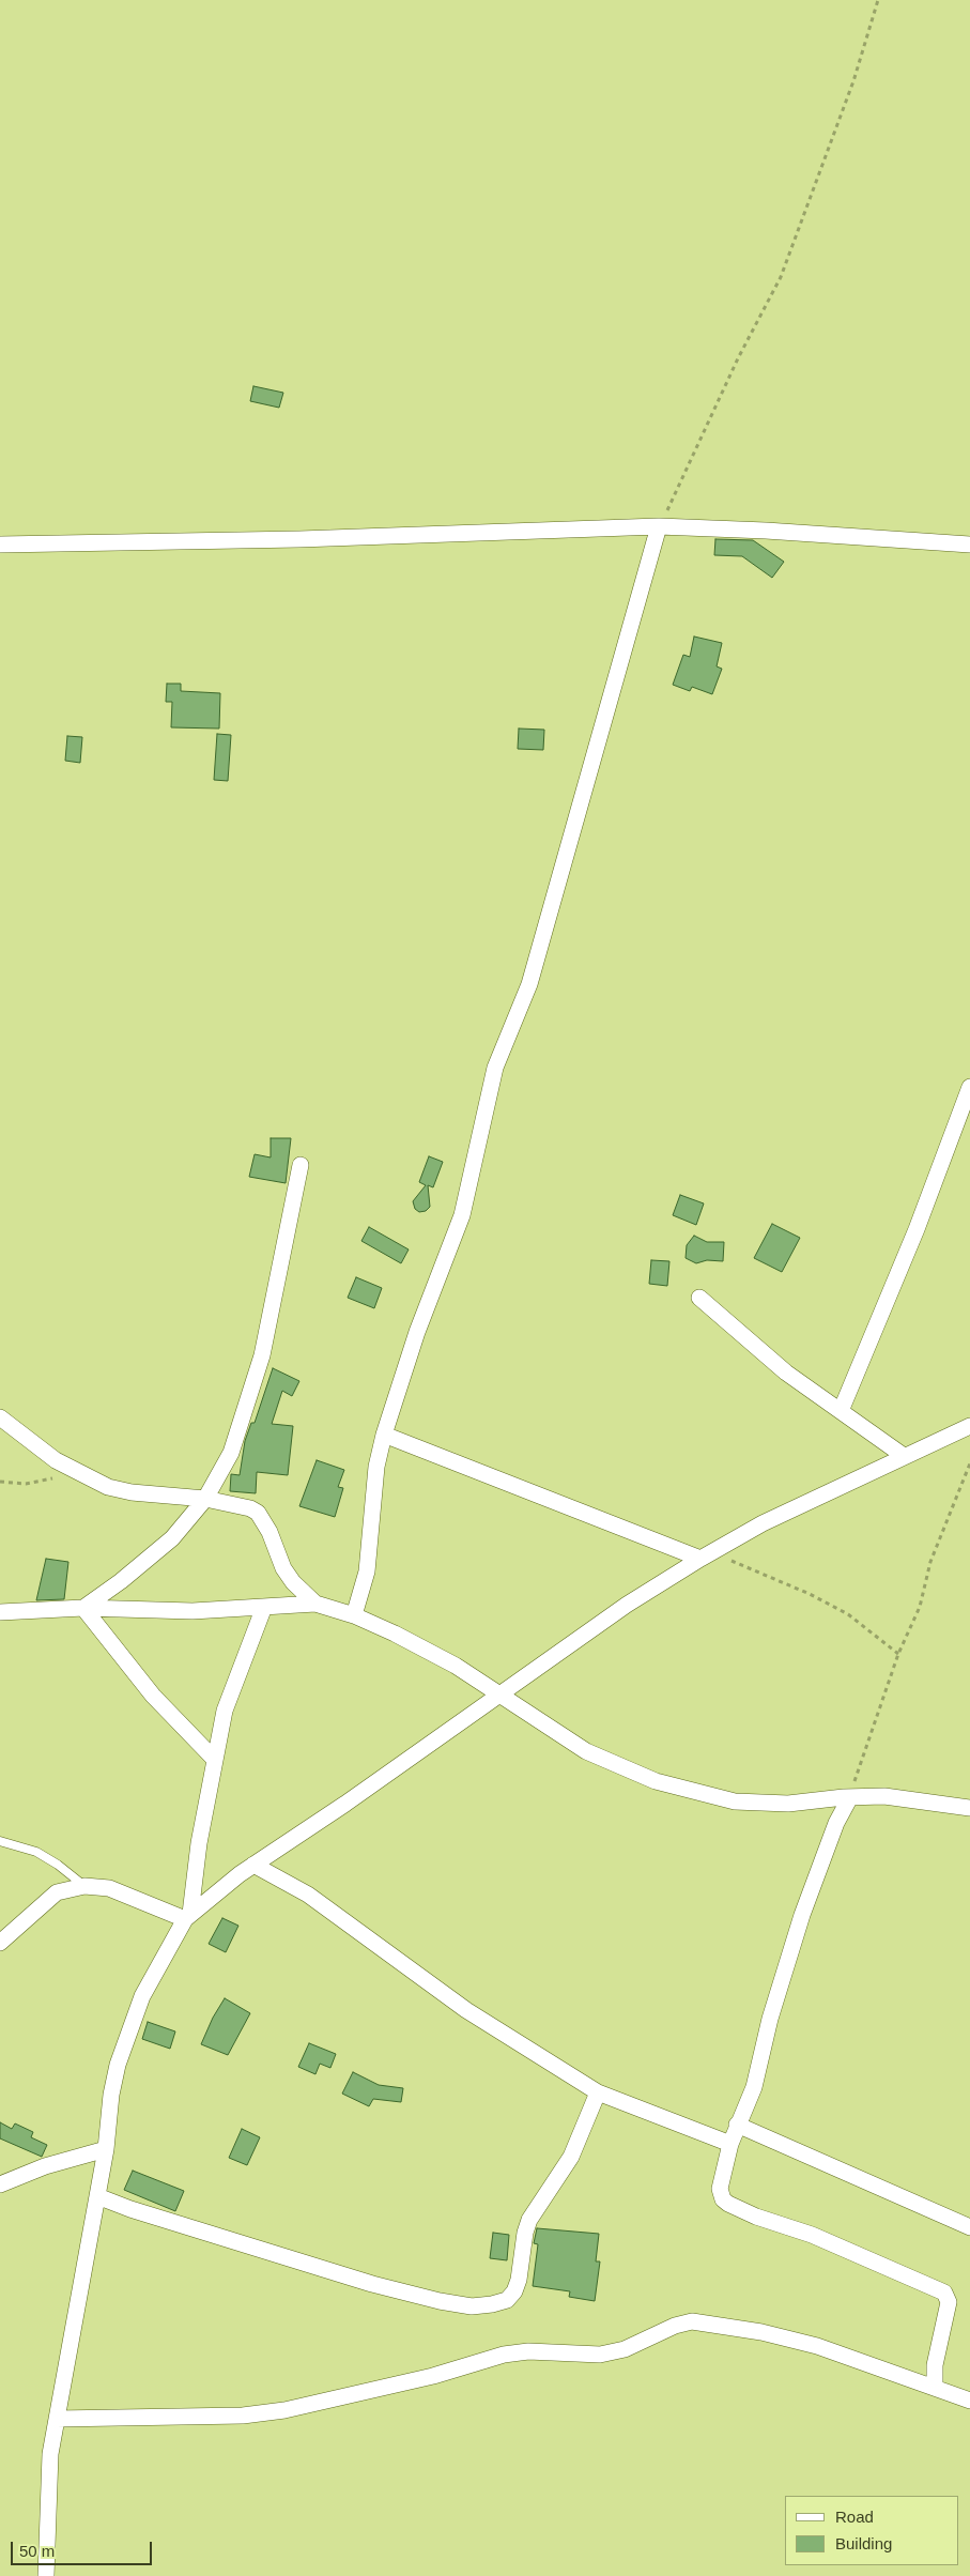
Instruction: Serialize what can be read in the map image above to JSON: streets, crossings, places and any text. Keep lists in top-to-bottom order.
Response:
{
  "legend": ["Road", "Building"],
  "scale_bar": "50 m"
}
